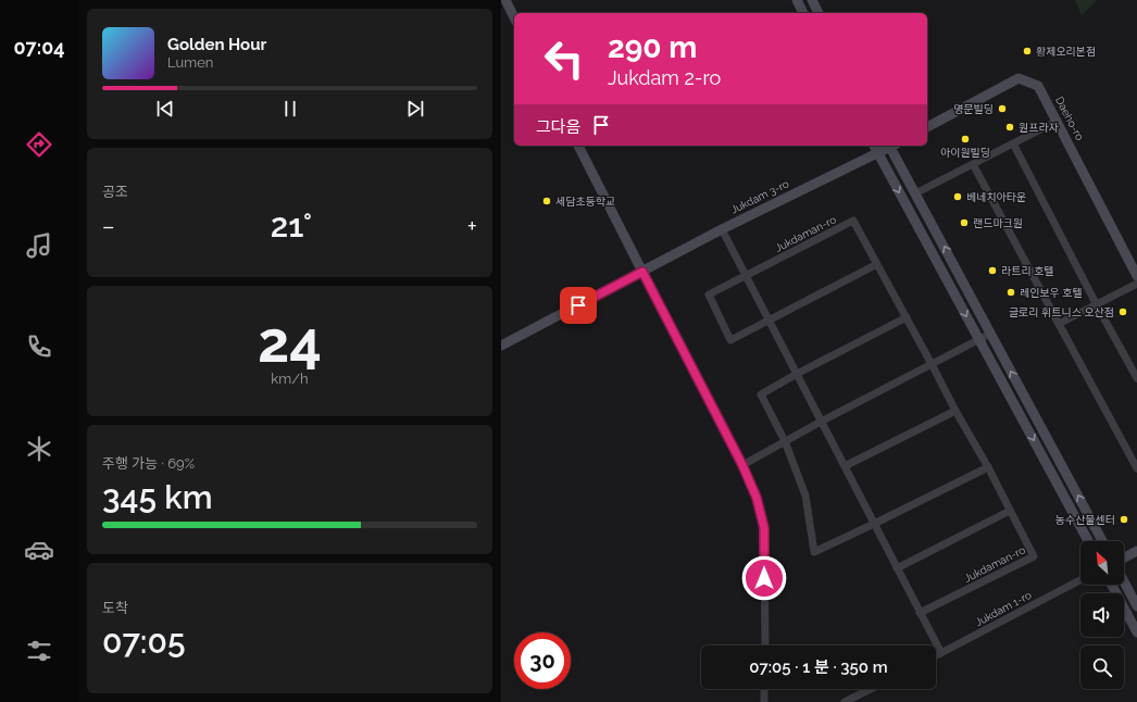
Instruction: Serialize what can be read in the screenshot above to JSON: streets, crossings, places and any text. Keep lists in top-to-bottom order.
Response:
{
  "streets": {
    "street": [
      "Daeho-ro",
      "Jukdam 3-ro",
      "Jukdaman-ro",
      "Jukdam 1-ro"
    ]
  },
  "places": [
    "황제오리본점",
    "명문빌딩",
    "원프라자",
    "아이원빌딩",
    "베네치아타운",
    "세담초등학교",
    "랜드마크원",
    "라트리 호텔",
    "레인보우 호텔",
    "글로리 휘트니스 오산점",
    "농수산물센터"
  ],
  "north": "top left",
  "page": {
    "tabs": "07:04",
    "turn": ["290 m", "Jukdam 2-ro"],
    "song": ["Golden Hour", "Lumen"],
    "then": "그다음",
    "tile": [
      "공조",
      ["24", "km/h"],
      ["주행 가능 · 69%", "345 km"],
      ["도착", "07:05"]
    ],
    "heat": ["−", "21°", "+"],
    "limit": "30",
    "trip": "07:05 · 1 분 · 350 m"
  }
}
